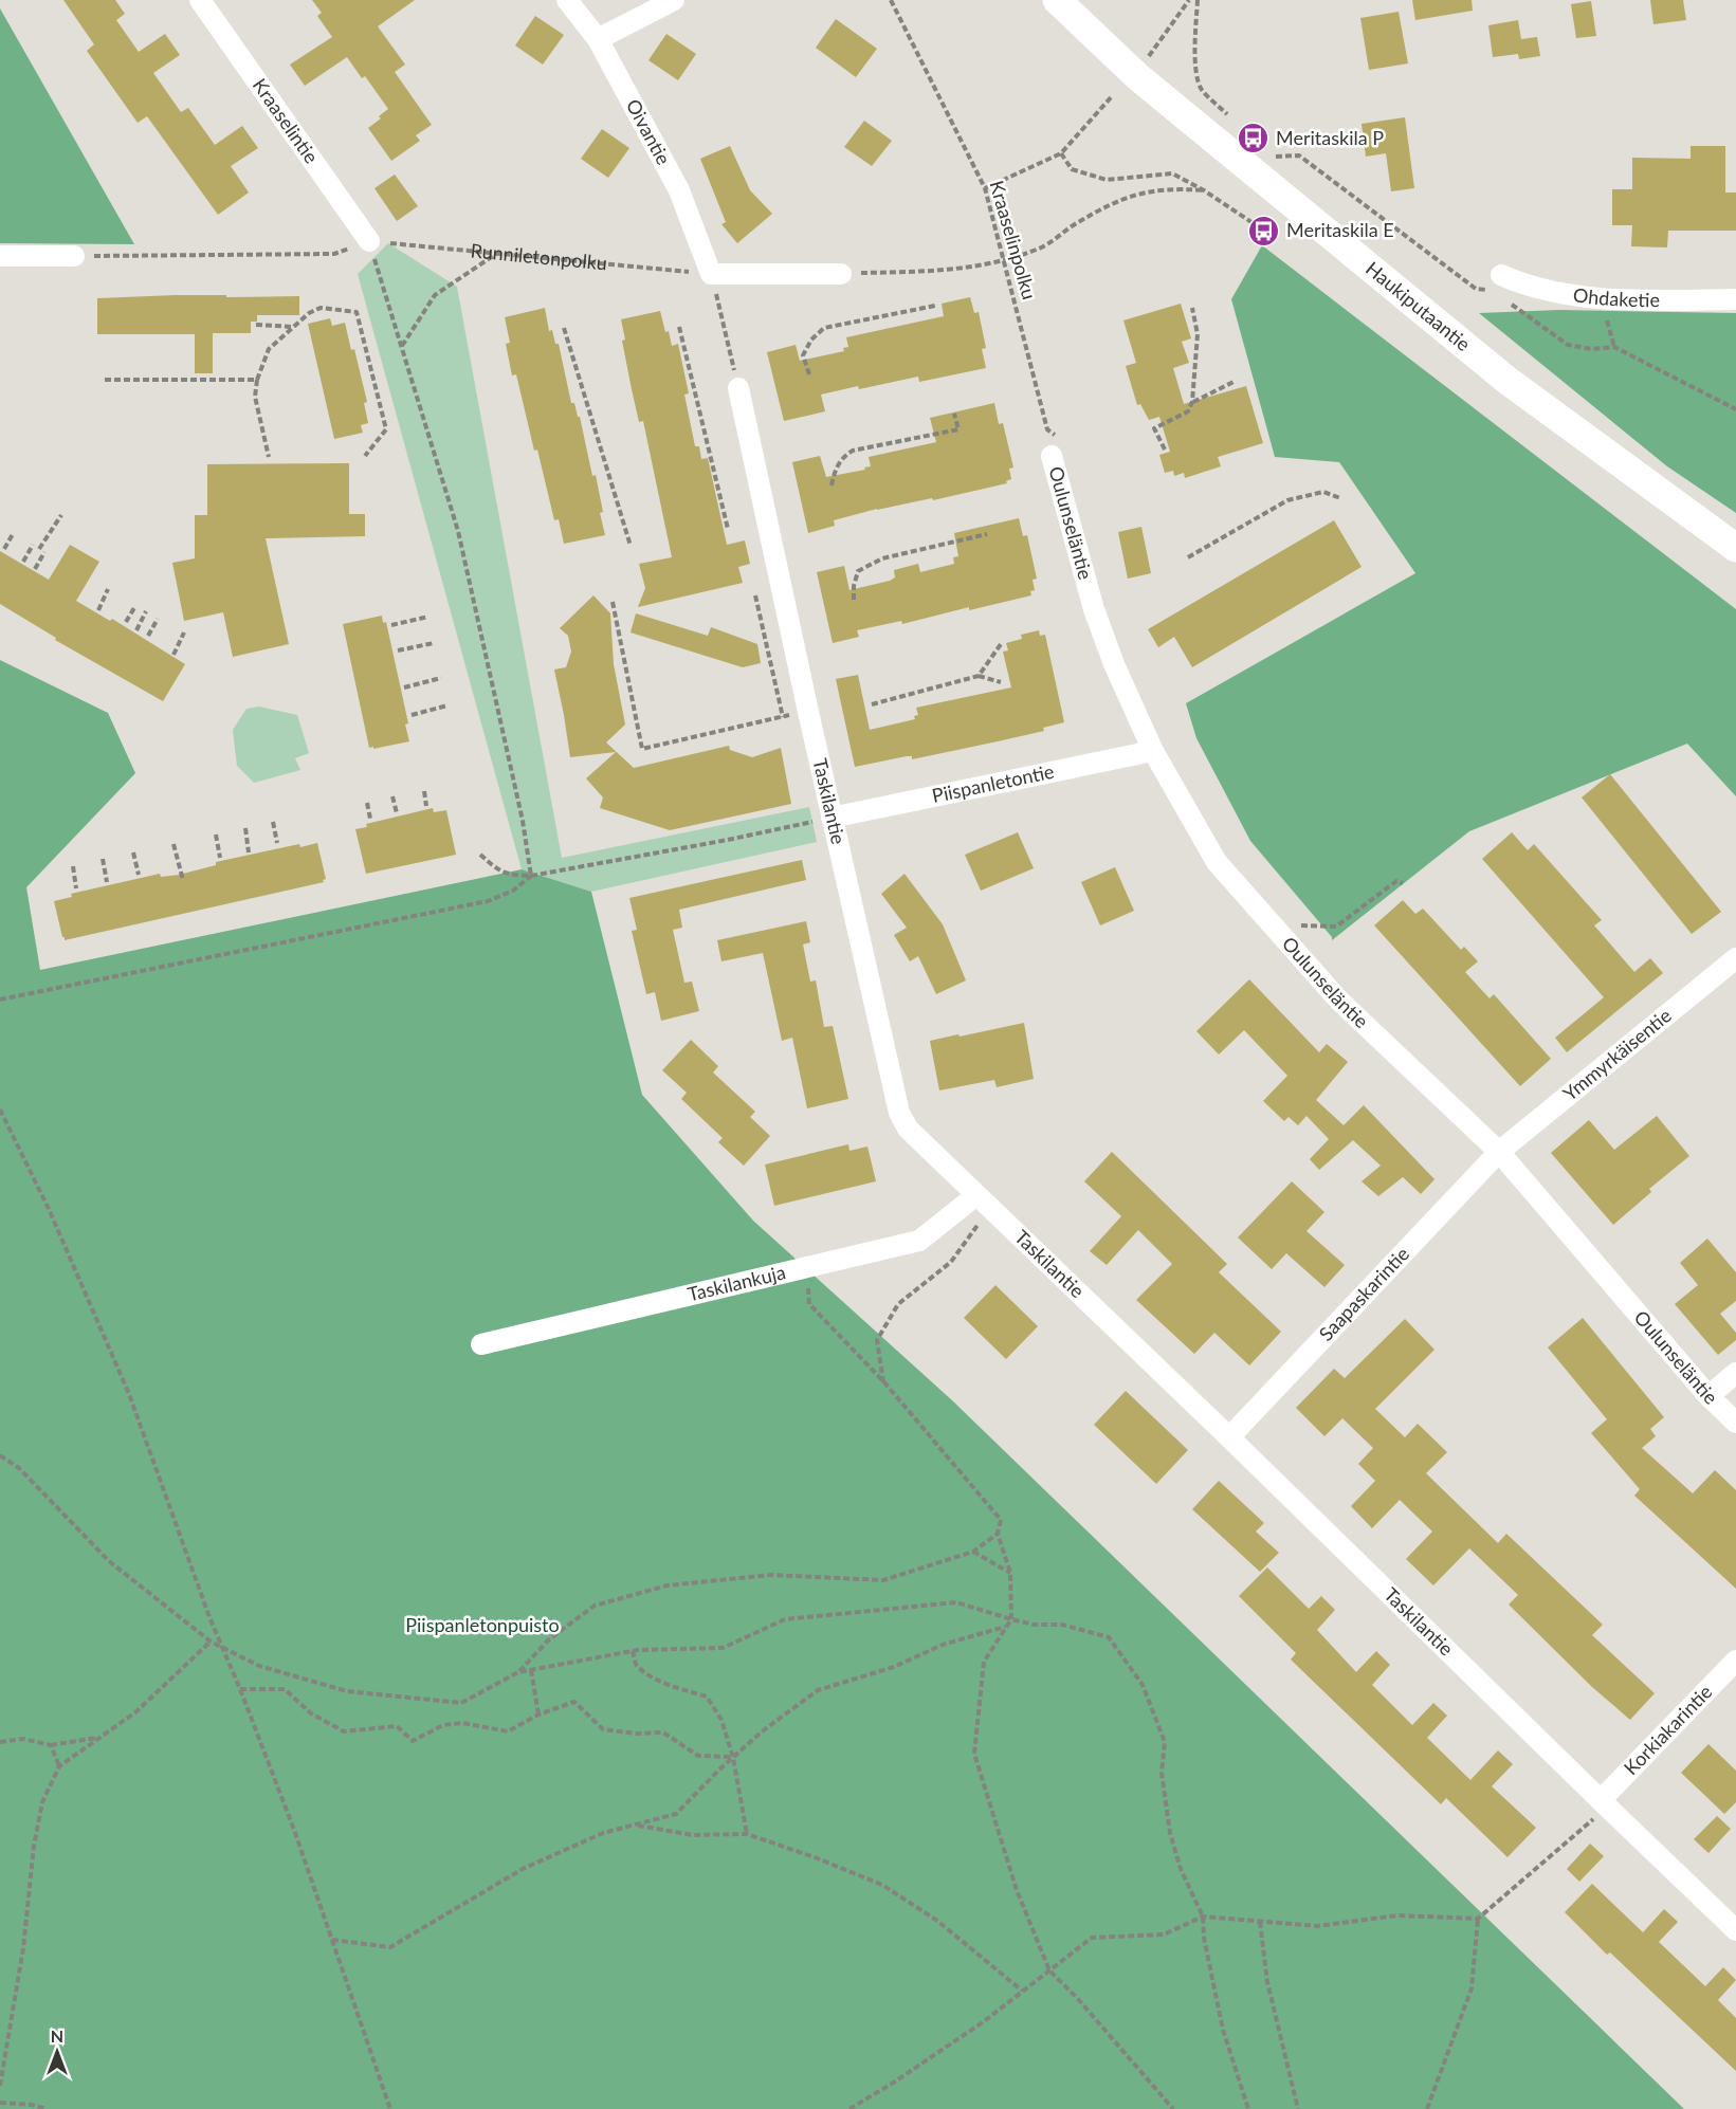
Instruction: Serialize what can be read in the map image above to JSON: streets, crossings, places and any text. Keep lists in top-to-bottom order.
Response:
{
  "streets": {
    "main road": ["Haukiputaantie"],
    "street": [
      "Kraaselintie",
      "Oivantie",
      "Ohdaketie",
      "Oulunseläntie",
      "Piispanletontie",
      "Taskilantie",
      "Ymmyrkäisentie",
      "Taskilankuja",
      "Saapaskarintie",
      "Korkiakarintie"
    ],
    "path": ["Kraaselinpolku", "Runniletonpolku"]
  },
  "crossings": [
    ["Kraaselintie", "Runniletonpolku"],
    ["Oivantie", "Runniletonpolku"],
    ["Kraaselinpolku", "Oulunseläntie"],
    ["Oulunseläntie", "Piispanletontie"],
    ["Oulunseläntie", "Ymmyrkäisentie"],
    ["Oulunseläntie", "Saapaskarintie"],
    ["Piispanletontie", "Taskilantie"],
    ["Taskilantie", "Taskilankuja"],
    ["Taskilantie", "Saapaskarintie"],
    ["Taskilantie", "Korkiakarintie"],
    ["Ymmyrkäisentie", "Saapaskarintie"]
  ],
  "parks": ["Piispanletonpuisto"],
  "places": {
    "bus stop": ["Meritaskila P", "Meritaskila E"]
  },
  "north": "top"
}
